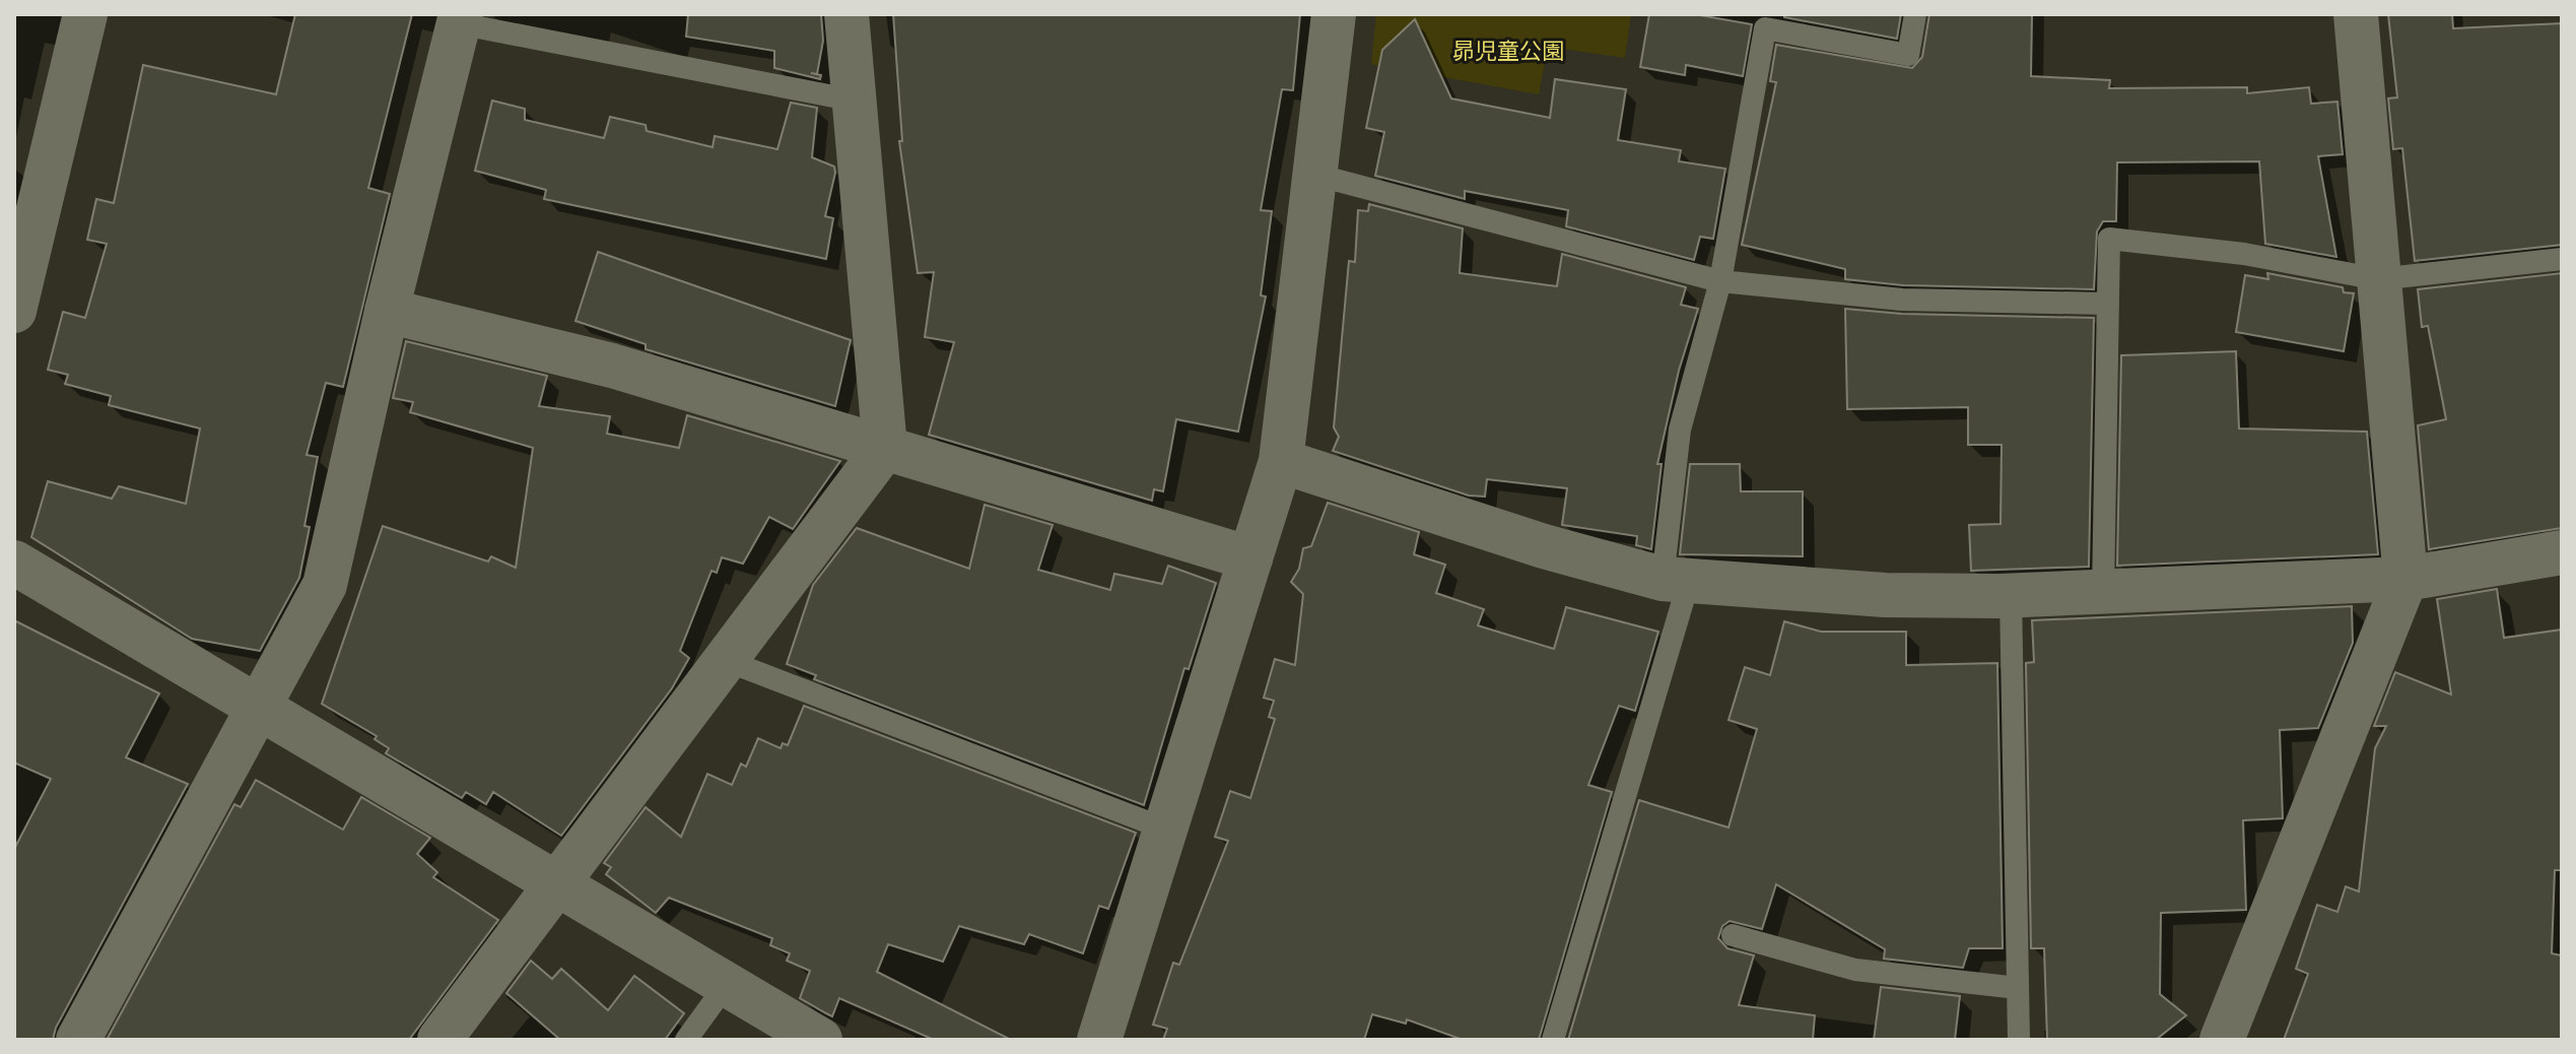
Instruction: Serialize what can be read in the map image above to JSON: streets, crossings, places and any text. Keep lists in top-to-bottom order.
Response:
{
  "parks": ["昴児童公園"]
}
